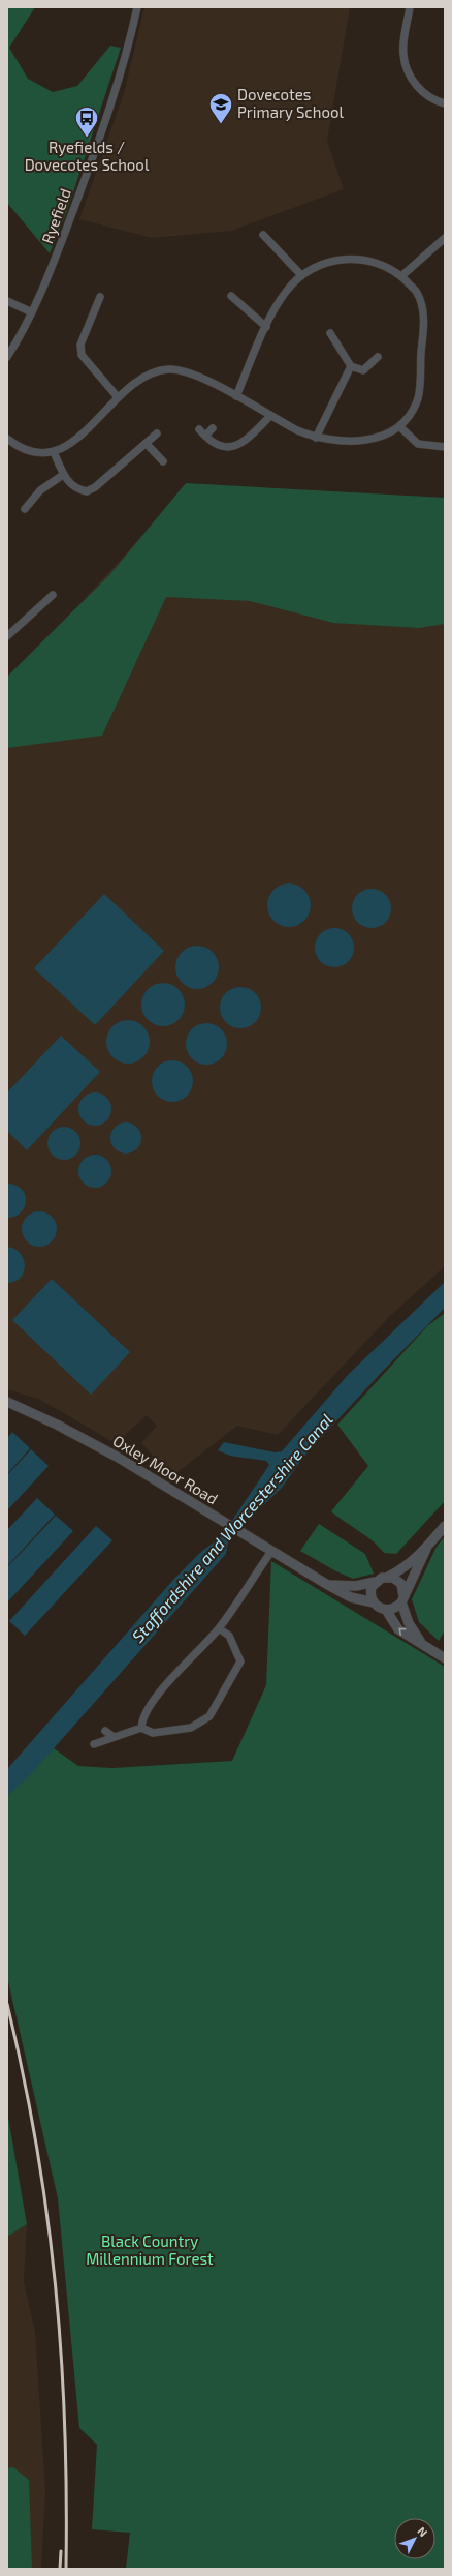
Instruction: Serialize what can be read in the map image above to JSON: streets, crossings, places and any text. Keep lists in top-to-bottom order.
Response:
{
  "streets": {
    "street": ["Ryefield", "Oxley Moor Road"]
  },
  "water": ["Staffordshire and Worcestershire Canal"],
  "parks": ["Black Country Millennium Forest"],
  "places": {
    "school or university": ["Dovecotes Primary School"],
    "bus stop": ["Ryefields / Dovecotes School"]
  },
  "north": "top right"
}
